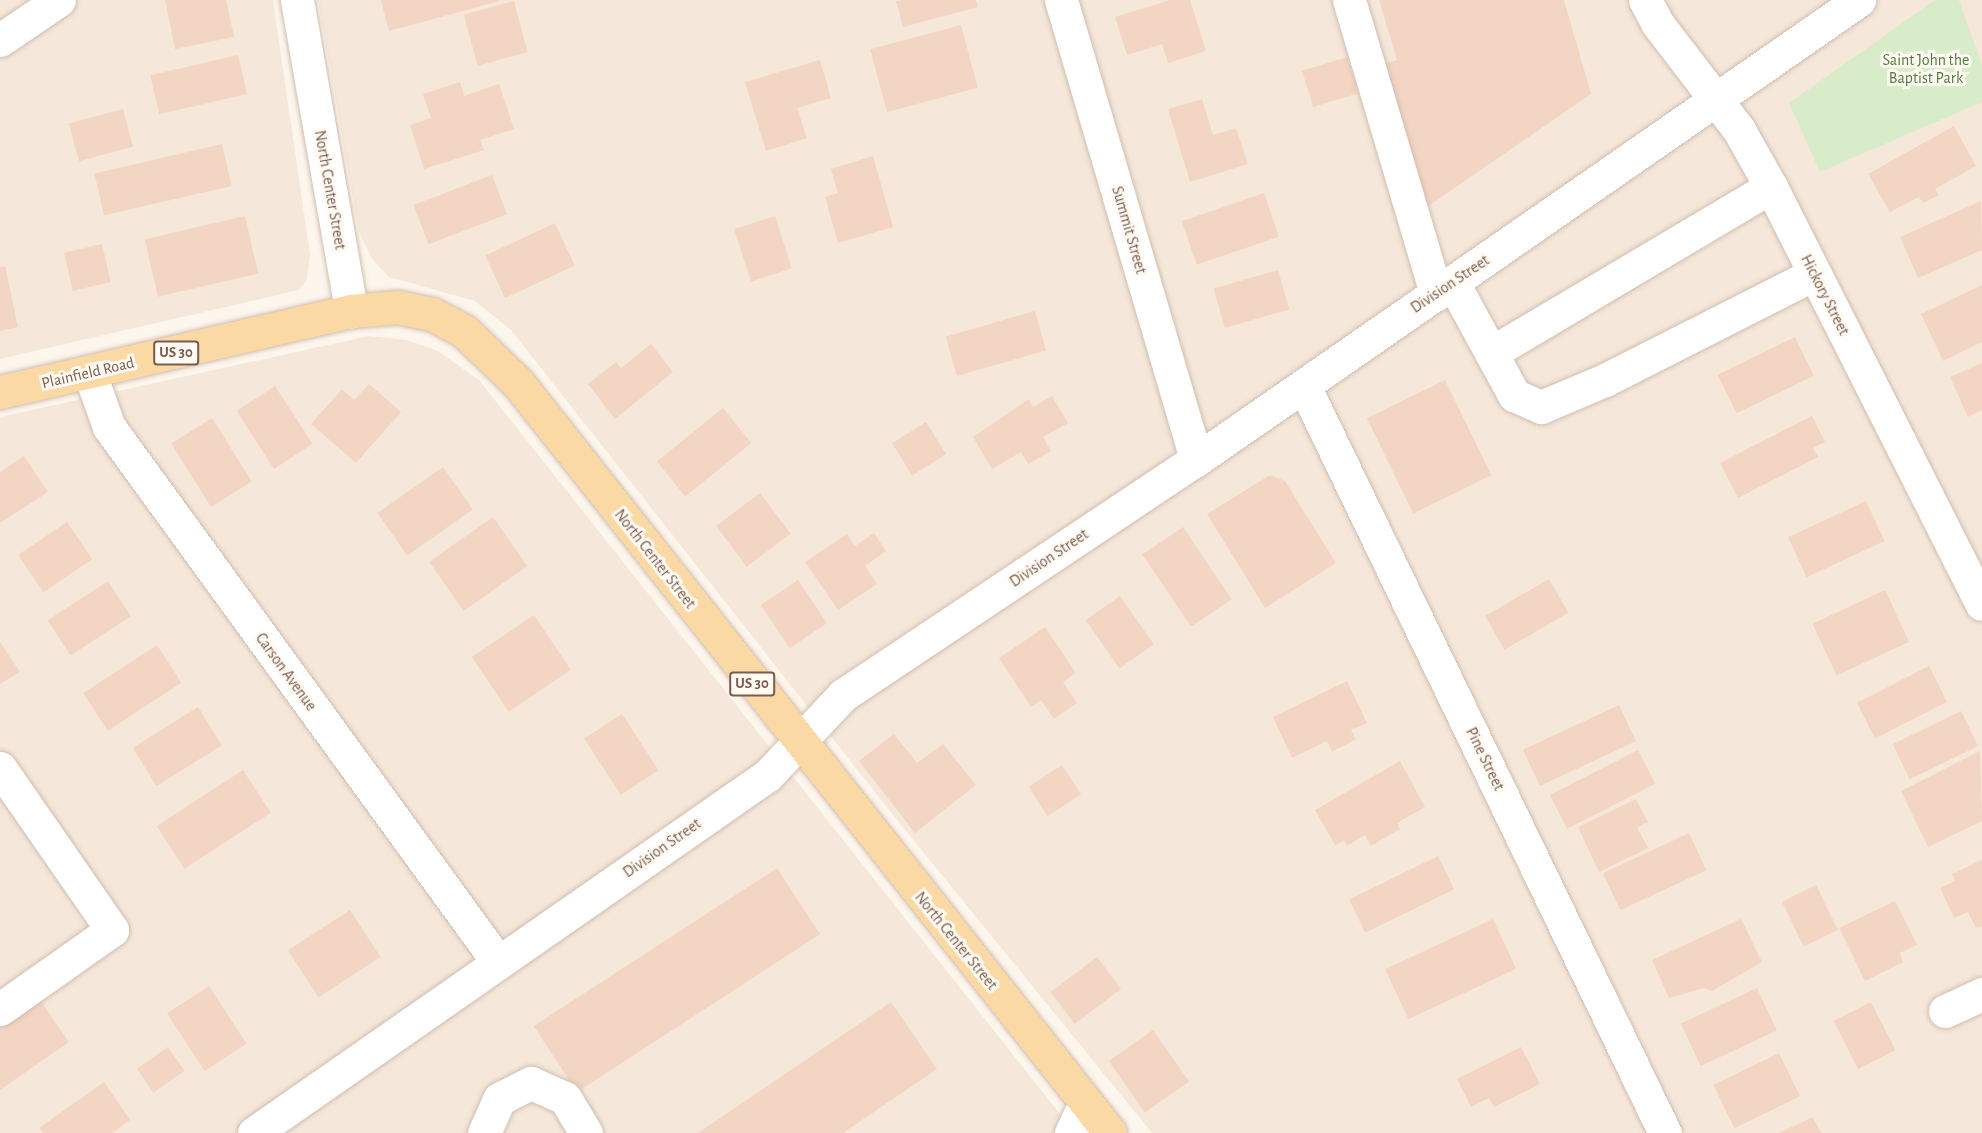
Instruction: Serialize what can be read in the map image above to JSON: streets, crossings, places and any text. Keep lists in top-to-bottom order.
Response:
{
  "streets": {
    "main road": ["North Center Street", "US 30", "Plainfield Road"],
    "street": [
      "Summit Street",
      "Division Street",
      "Hickory Street",
      "Carson Avenue",
      "Pine Street"
    ]
  },
  "crossings": [
    ["North Center Street", "Division Street"],
    ["North Center Street", "Plainfield Road"],
    ["Summit Street", "Division Street"],
    ["Division Street", "Hickory Street"],
    ["Division Street", "Carson Avenue"],
    ["Division Street", "Pine Street"],
    ["Plainfield Road", "Carson Avenue"]
  ],
  "parks": ["Saint John the Baptist Park"]
}
